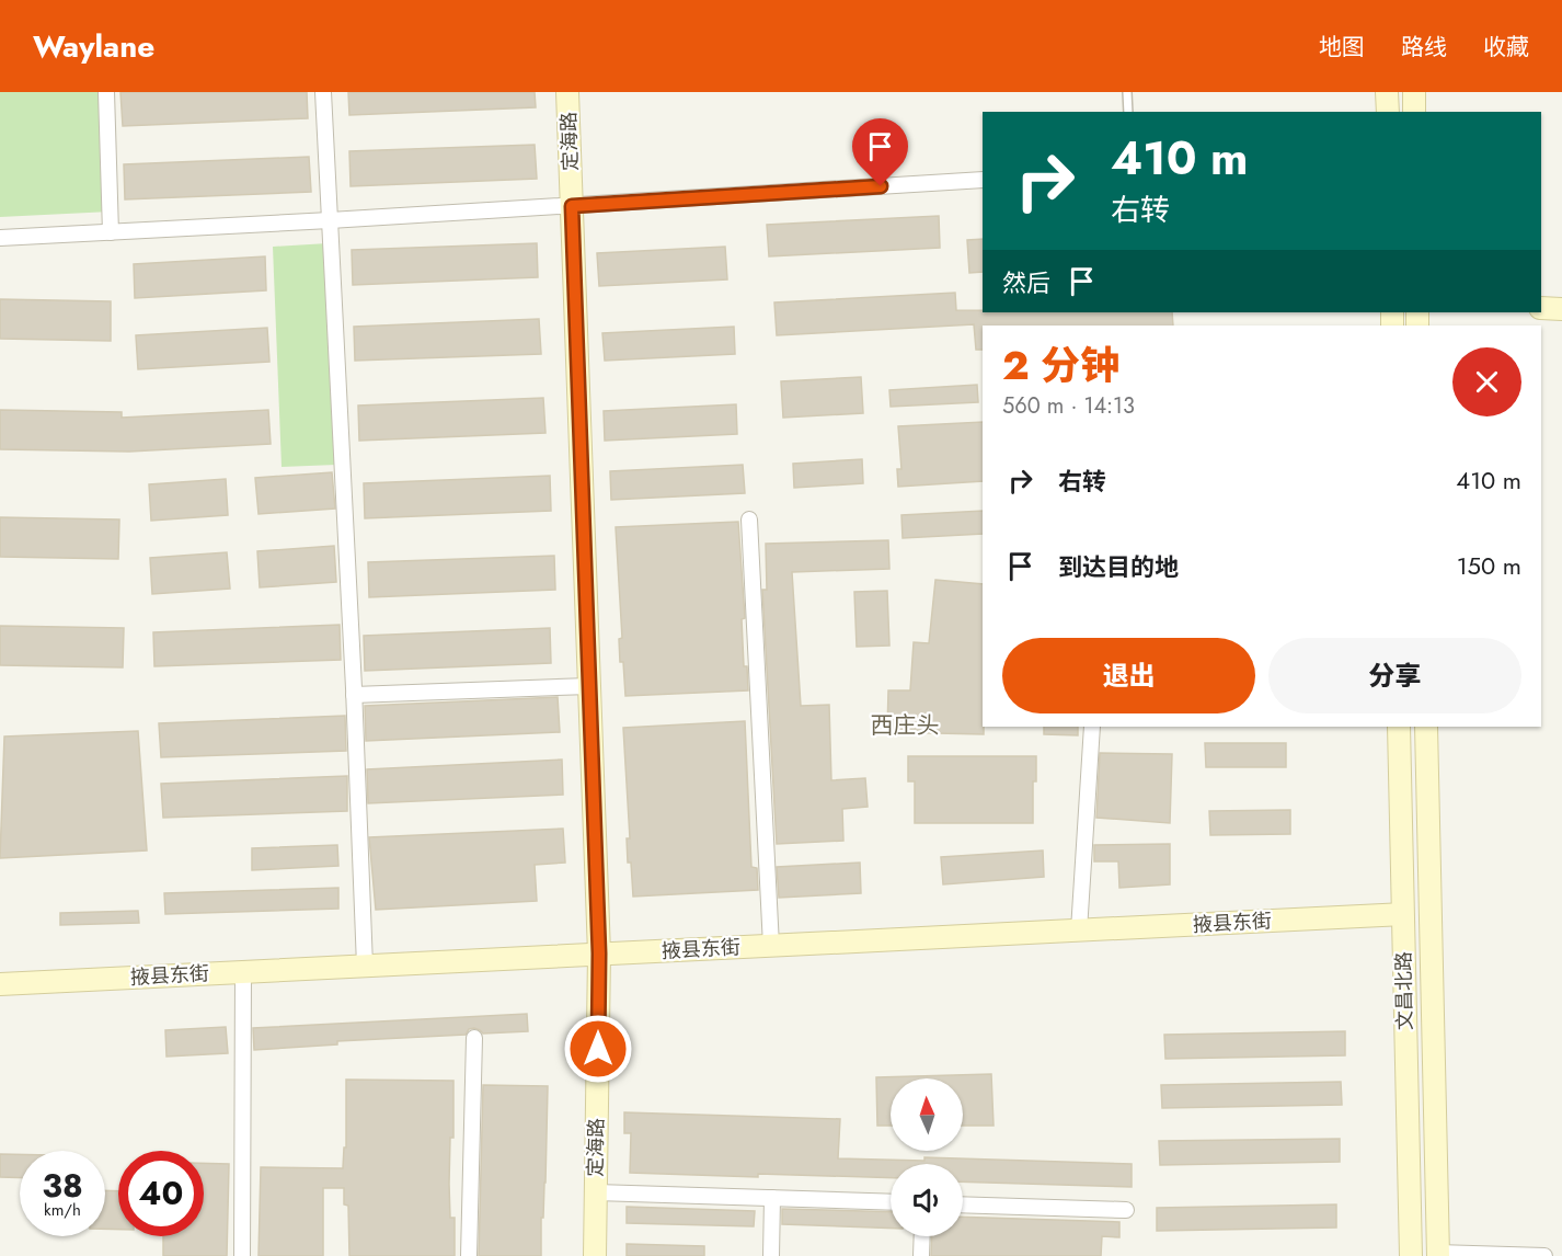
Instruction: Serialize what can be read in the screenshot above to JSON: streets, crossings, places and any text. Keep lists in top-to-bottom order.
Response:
{
  "streets": {
    "main road": ["定海路", "掖县东街", "文昌北路"]
  },
  "crossings": [
    ["定海路", "掖县东街"],
    ["掖县东街", "文昌北路"]
  ],
  "districts": ["西庄头"],
  "north": "top",
  "page": {
    "header": "Waylane",
    "nav": ["地图", "路线", "收藏"],
    "turn": ["410 m", "右转"],
    "then": "然后",
    "heading": ["2 分钟", "560 m · 14:13"],
    "list": [
      {
        "name": "右转",
        "value": "410 m"
      },
      {
        "name": "到达目的地",
        "value": "150 m"
      }
    ],
    "buttons": ["退出", "分享"],
    "speed": "38 km/h",
    "limit": "40"
  }
}
